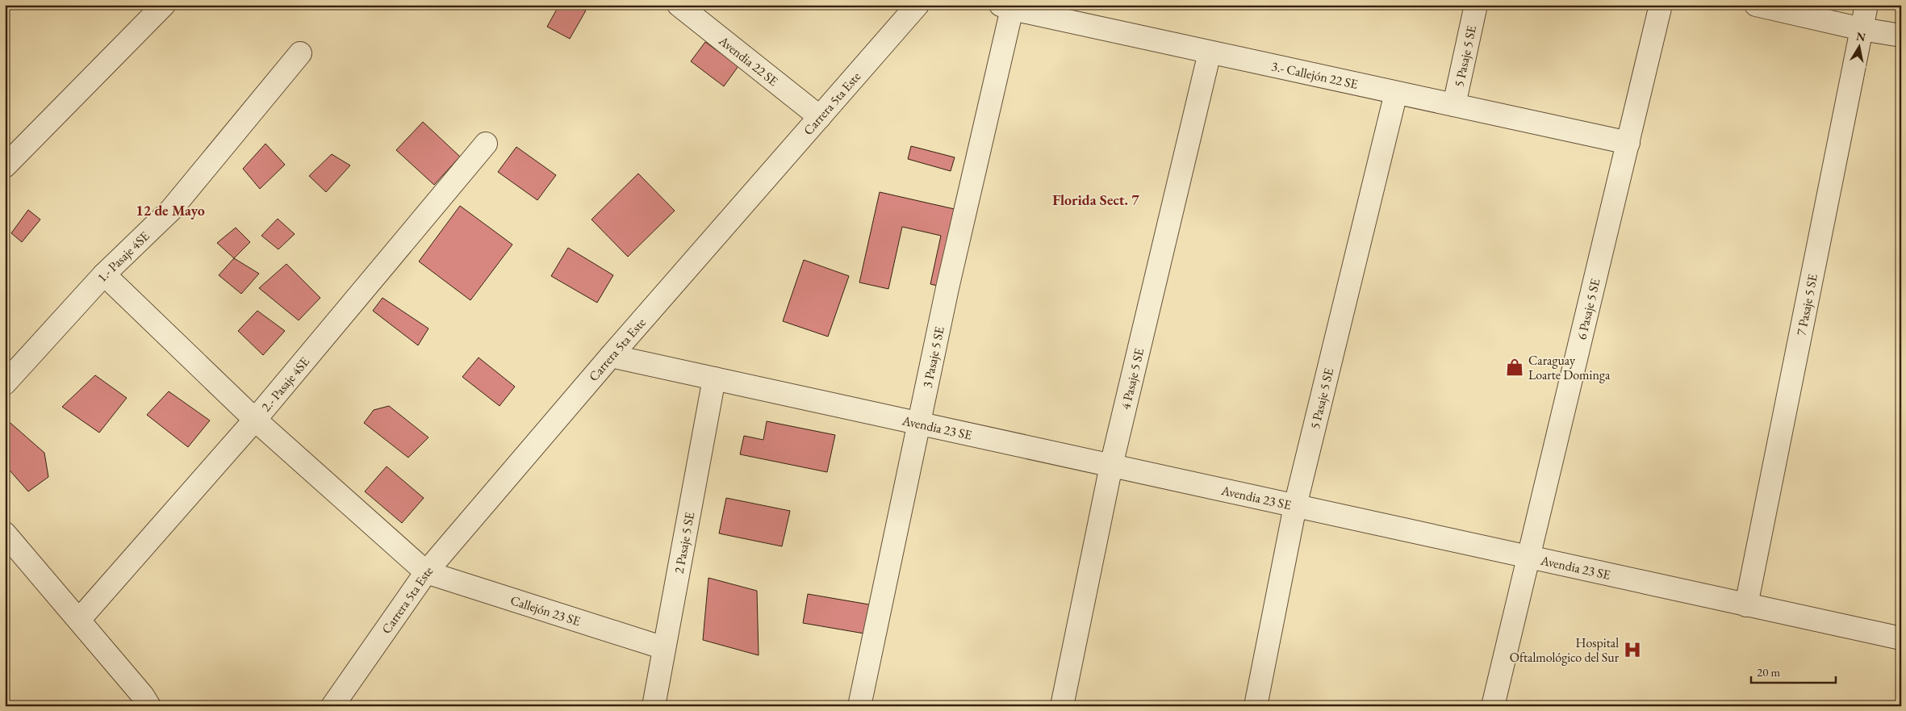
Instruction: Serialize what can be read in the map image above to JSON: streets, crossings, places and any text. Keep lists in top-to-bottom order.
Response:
{
  "streets": {
    "street": [
      "5 Pasaje 5 SE",
      "Avendia 22 SE",
      "3.- Callejón 22 SE",
      "Carrera 5ta Este",
      "1.- Pasaje 4SE",
      "7 Pasaje 5 SE",
      "6 Pasaje 5 SE",
      "3 Pasaje 5 SE",
      "4 Pasaje 5 SE",
      "2.- Pasaje 4SE",
      "Avendia 23 SE",
      "2 Pasaje 5 SE",
      "Callejón 23 SE"
    ]
  },
  "crossings": [
    ["5 Pasaje 5 SE", "3.- Callejón 22 SE"],
    ["5 Pasaje 5 SE", "Avendia 23 SE"],
    ["Avendia 22 SE", "Carrera 5ta Este"],
    ["3.- Callejón 22 SE", "6 Pasaje 5 SE"],
    ["3.- Callejón 22 SE", "3 Pasaje 5 SE"],
    ["3.- Callejón 22 SE", "4 Pasaje 5 SE"],
    ["Carrera 5ta Este", "Avendia 23 SE"],
    ["Carrera 5ta Este", "Callejón 23 SE"],
    ["7 Pasaje 5 SE", "Avendia 23 SE"],
    ["6 Pasaje 5 SE", "Avendia 23 SE"],
    ["3 Pasaje 5 SE", "Avendia 23 SE"],
    ["4 Pasaje 5 SE", "Avendia 23 SE"],
    ["Avendia 23 SE", "2 Pasaje 5 SE"],
    ["2 Pasaje 5 SE", "Callejón 23 SE"]
  ],
  "districts": ["Florida Sect. 7", "12 de Mayo"],
  "places": {
    "shop": ["Caraguay Loarte Dominga"],
    "hospital": ["Hospital Oftalmológico del Sur"]
  },
  "scale_bar": "20 m",
  "north": "top"
}
